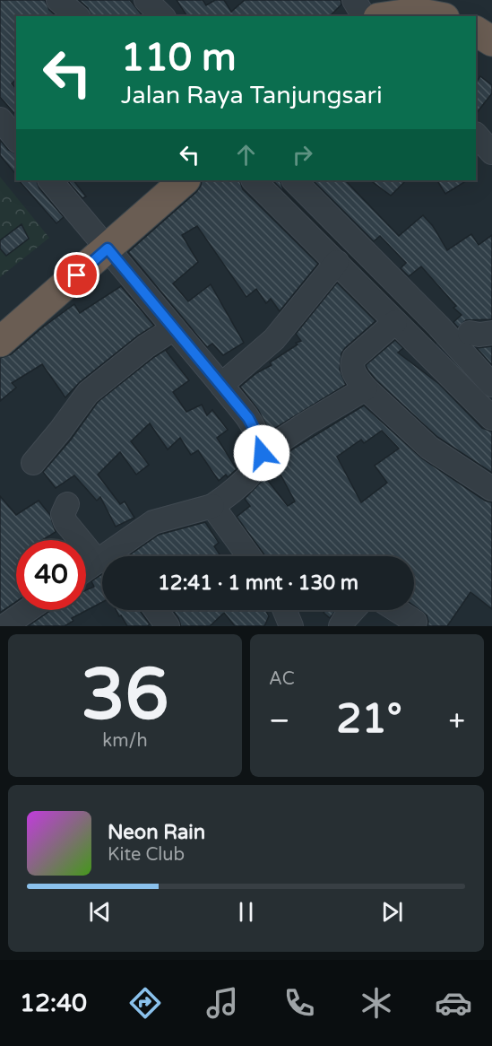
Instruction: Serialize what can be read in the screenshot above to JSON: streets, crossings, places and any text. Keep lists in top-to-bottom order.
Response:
{
  "page": {
    "turn": ["110 m", "Jalan Raya Tanjungsari"],
    "limit": "40",
    "trip": "12:41 · 1 mnt · 130 m",
    "tile": [
      ["36", "km/h"],
      "AC"
    ],
    "heat": ["−", "21°", "+"],
    "song": ["Neon Rain", "Kite Club"],
    "tabs": "12:40"
  }
}
